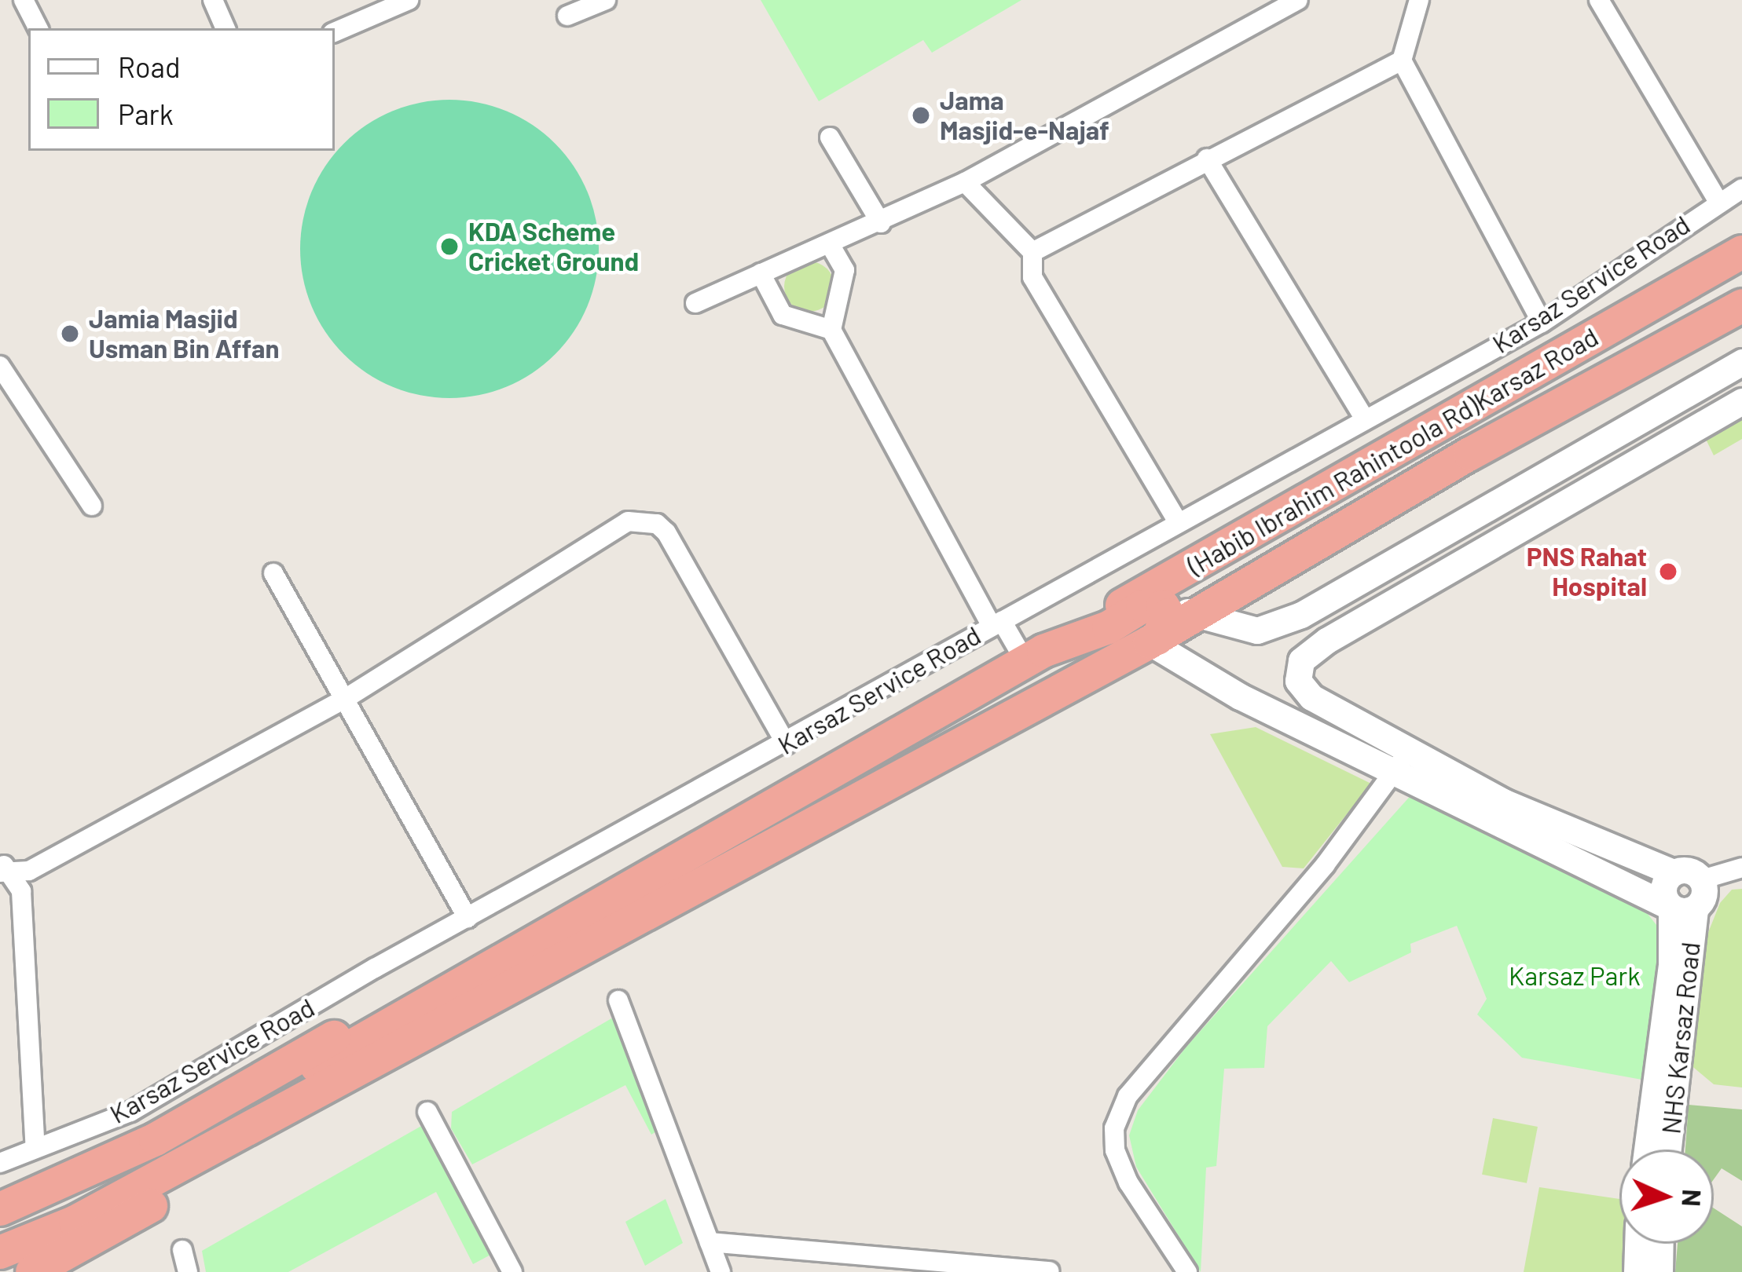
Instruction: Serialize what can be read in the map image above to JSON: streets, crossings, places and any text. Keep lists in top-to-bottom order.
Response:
{
  "streets": {
    "highway": ["(Habib Ibrahim Rahintoola Rd)Karsaz Road"],
    "street": ["Karsaz Service Road", "NHS Karsaz Road"]
  },
  "parks": ["Karsaz Park"],
  "places": [
    "Jama Masjid-e-Najaf",
    "KDA Scheme Cricket Ground",
    "Jamia Masjid Usman Bin Affan",
    "PNS Rahat Hospital"
  ],
  "legend": ["Road", "Park"],
  "north": "right"
}
